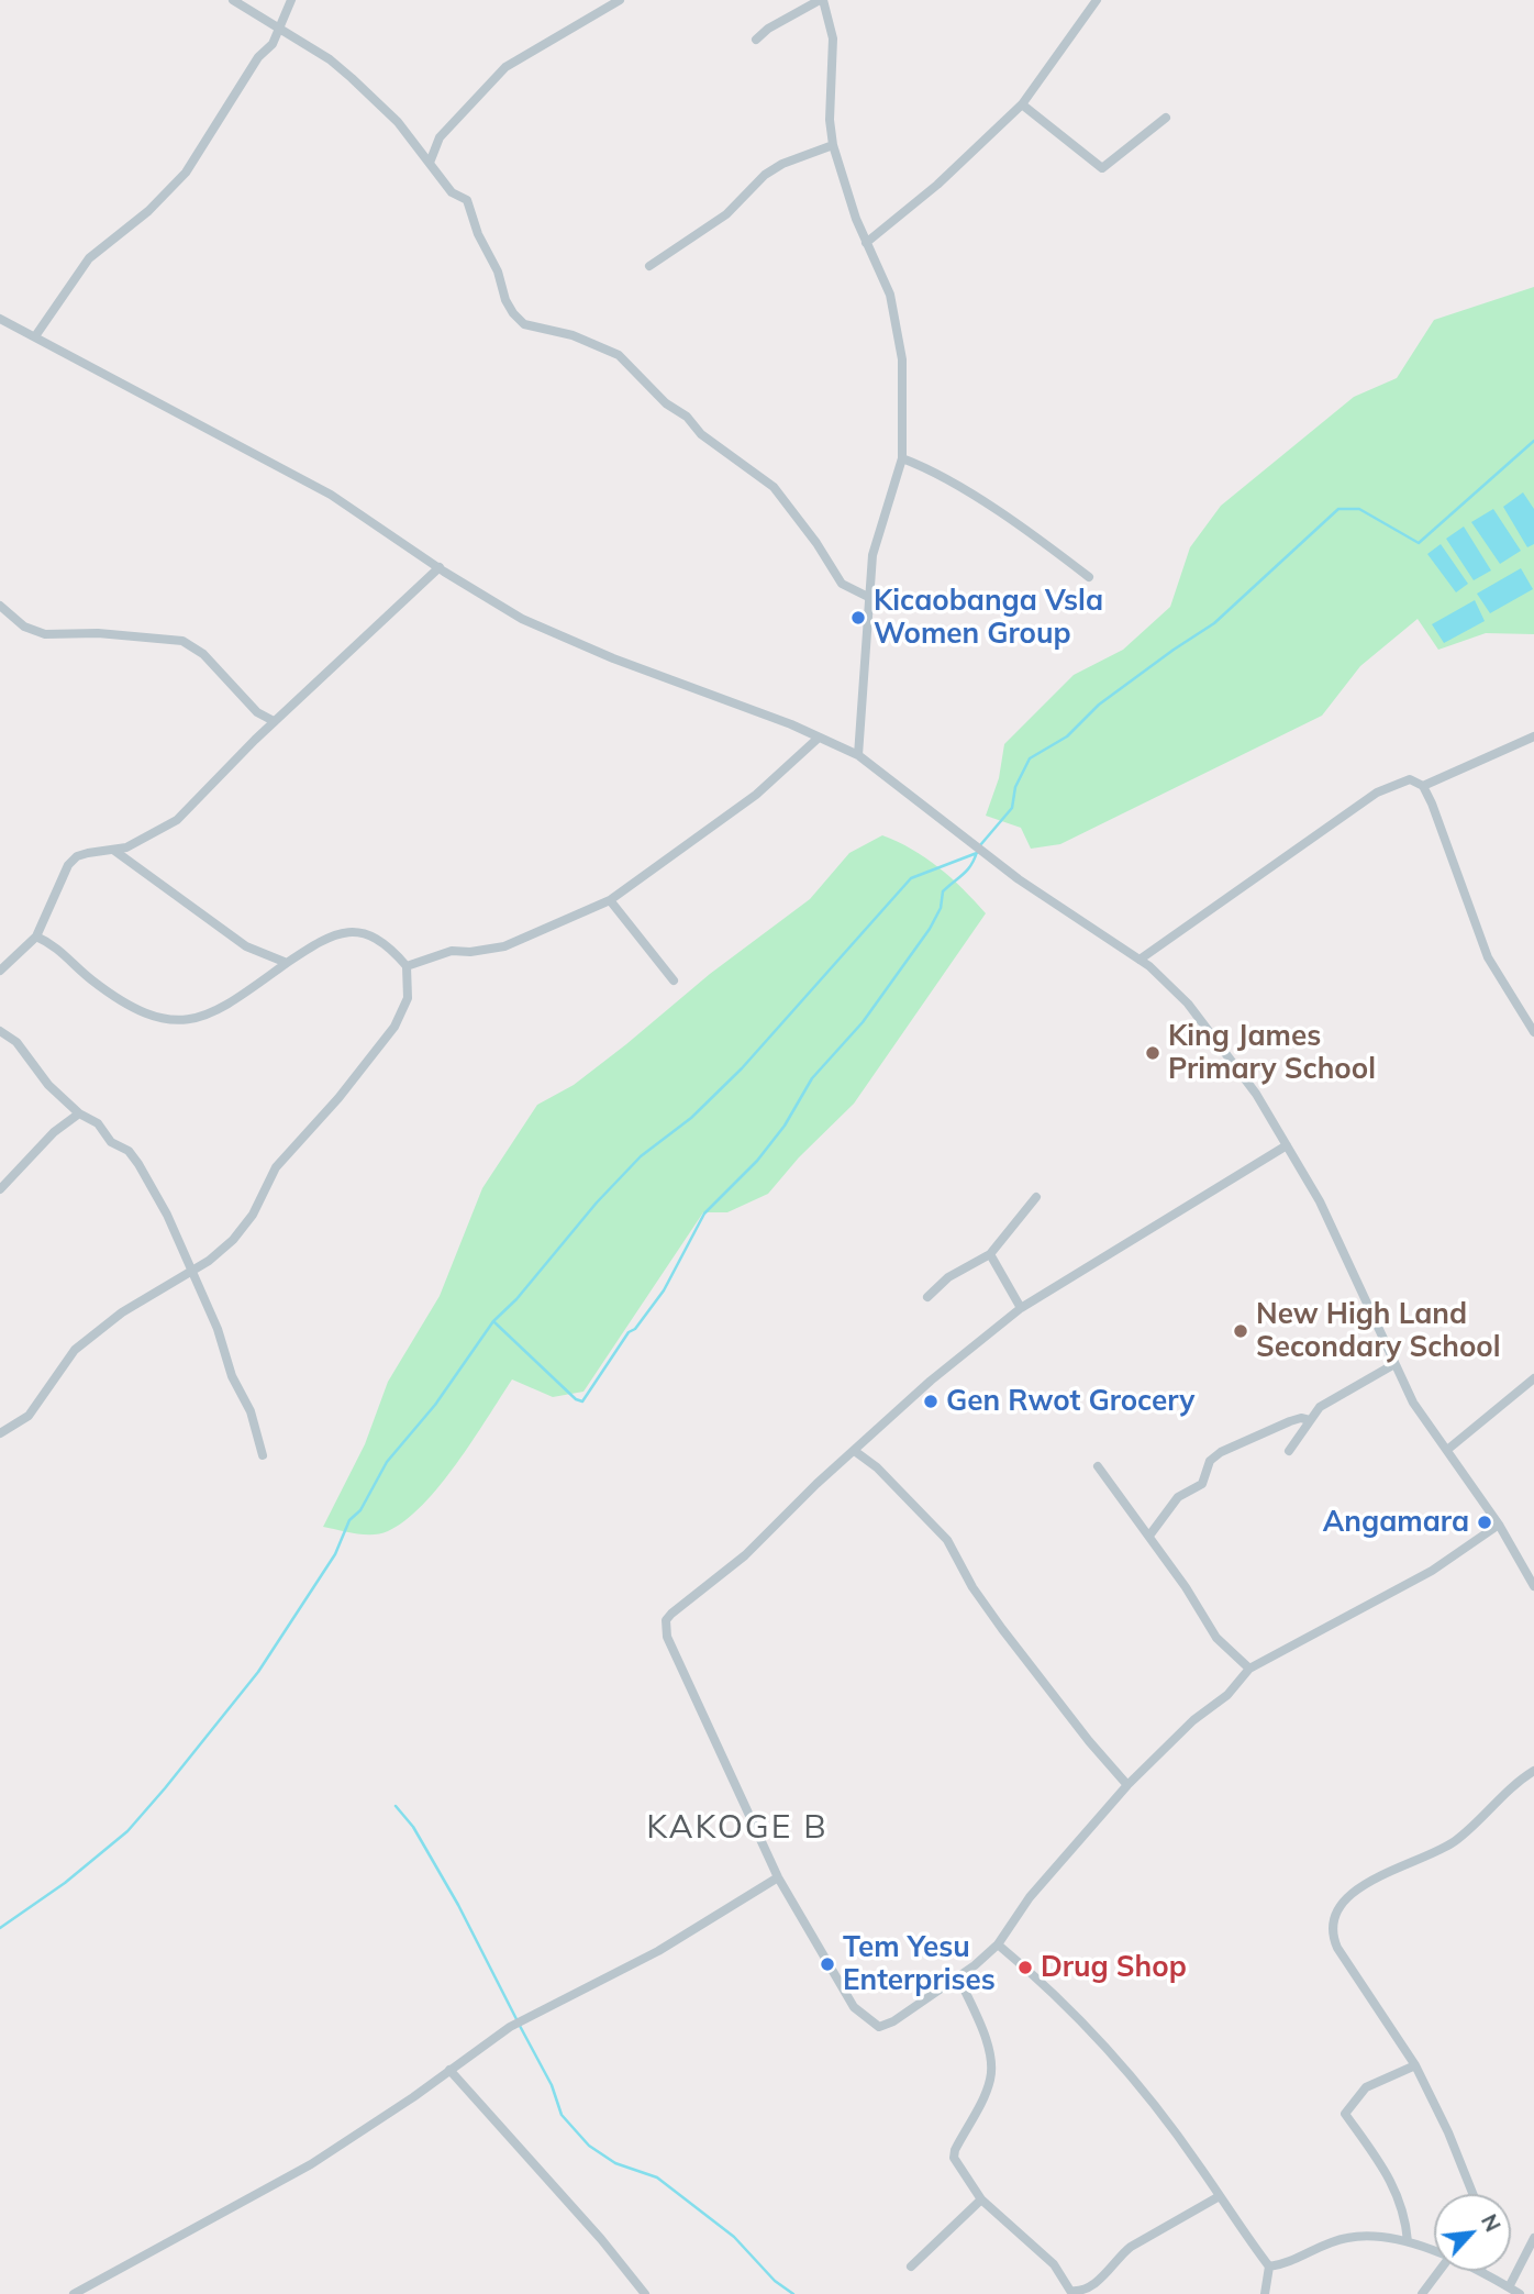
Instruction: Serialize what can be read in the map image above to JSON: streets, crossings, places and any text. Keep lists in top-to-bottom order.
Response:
{
  "districts": ["KAKOGE B"],
  "places": [
    "Kicaobanga Vsla Women Group",
    "King James Primary School",
    "New High Land Secondary School",
    "Gen Rwot Grocery",
    "Angamara",
    "Tem Yesu Enterprises",
    "Drug Shop"
  ],
  "north": "top right"
}
